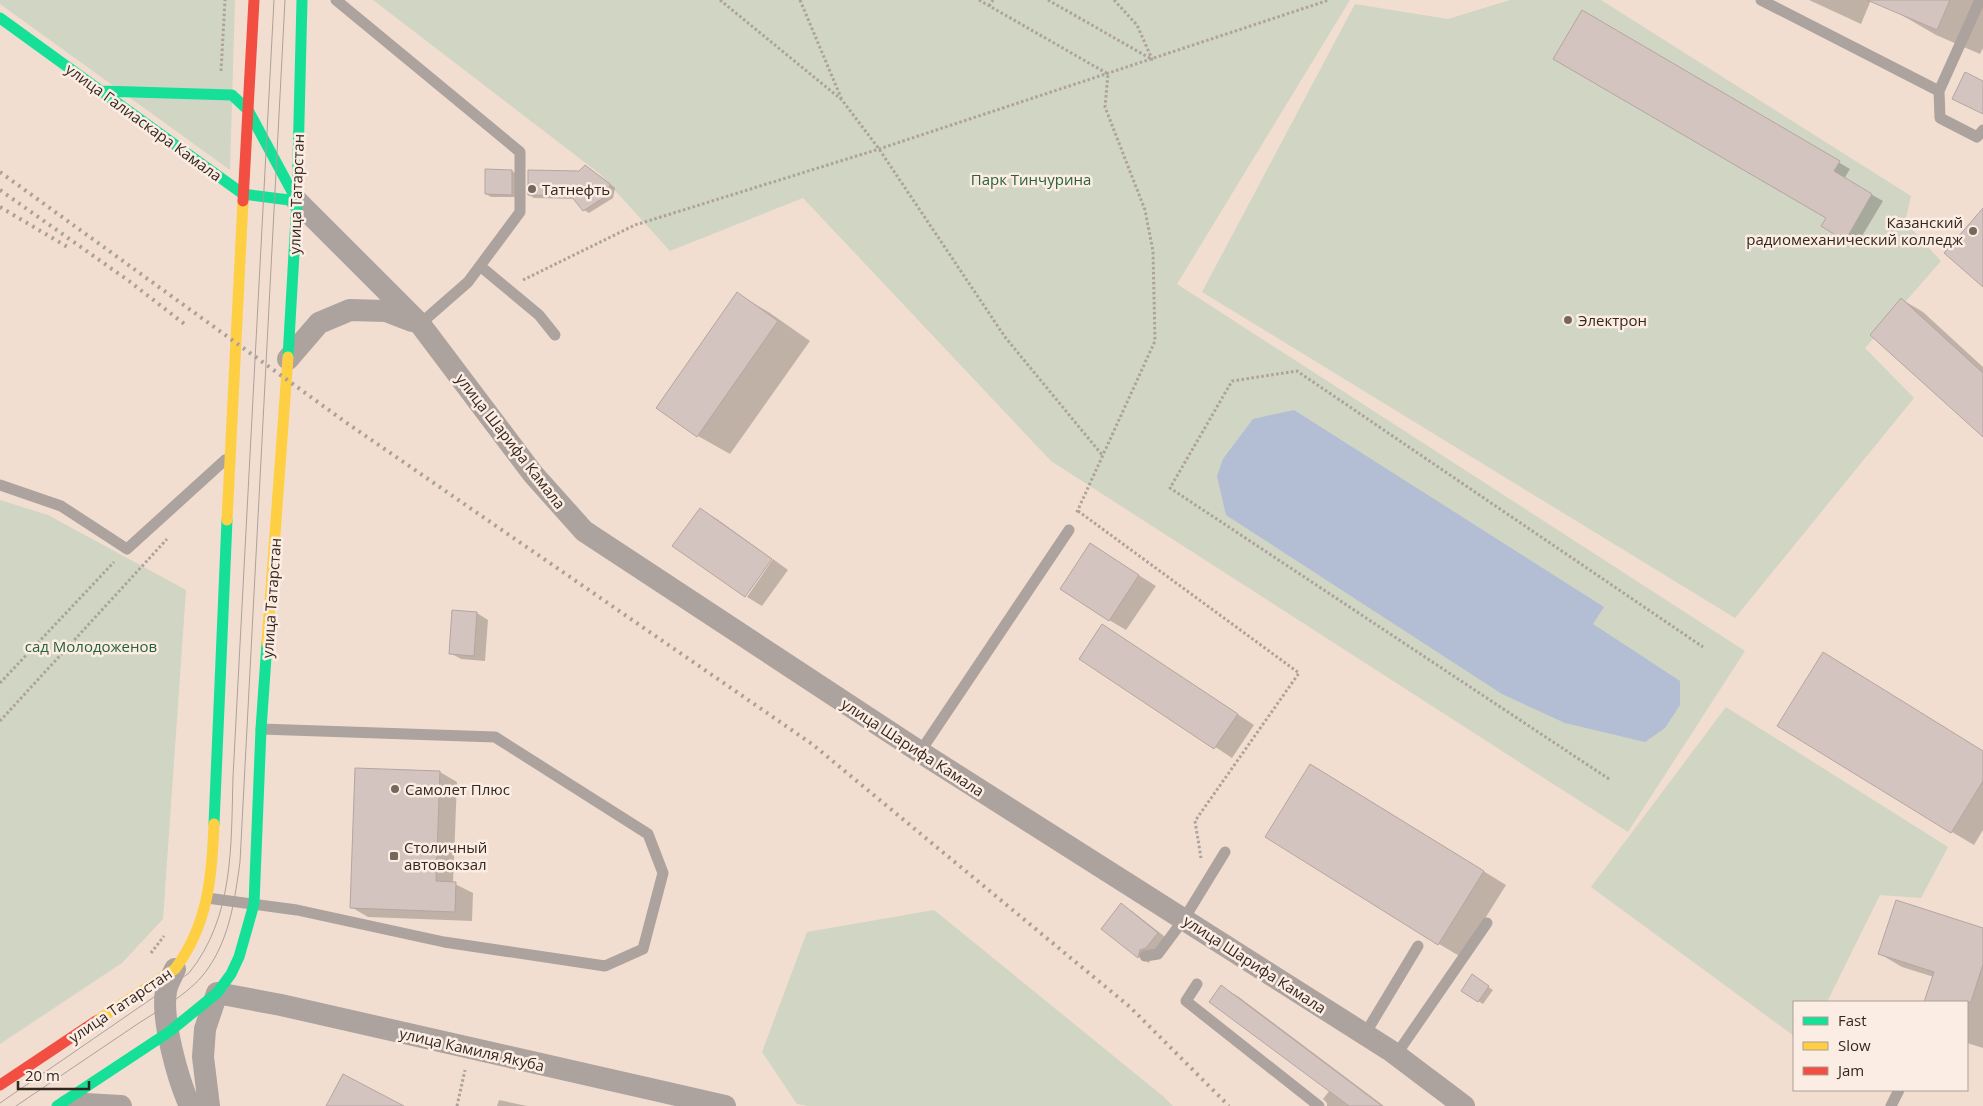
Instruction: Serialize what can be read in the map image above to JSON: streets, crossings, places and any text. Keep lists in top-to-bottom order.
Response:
{
  "streets": {
    "main road": ["улица Галиаскара Камала", "улица Татарстан"],
    "street": ["улица Шарифа Камала", "улица Камиля Якуба"]
  },
  "crossings": [
    ["улица Галиаскара Камала", "улица Татарстан"],
    ["улица Галиаскара Камала", "улица Шарифа Камала"],
    ["улица Татарстан", "улица Шарифа Камала"],
    ["улица Татарстан", "улица Камиля Якуба"]
  ],
  "parks": ["Парк Тинчурина", "сад Молодоженов"],
  "places": {
    "other": [
      "Татнефть",
      "Казанский радиомеханический колледж",
      "Электрон",
      "Самолет Плюс"
    ],
    "transit": ["Столичный автовокзал"]
  },
  "legend": ["Fast", "Slow", "Jam"],
  "scale_bar": "20 m"
}
